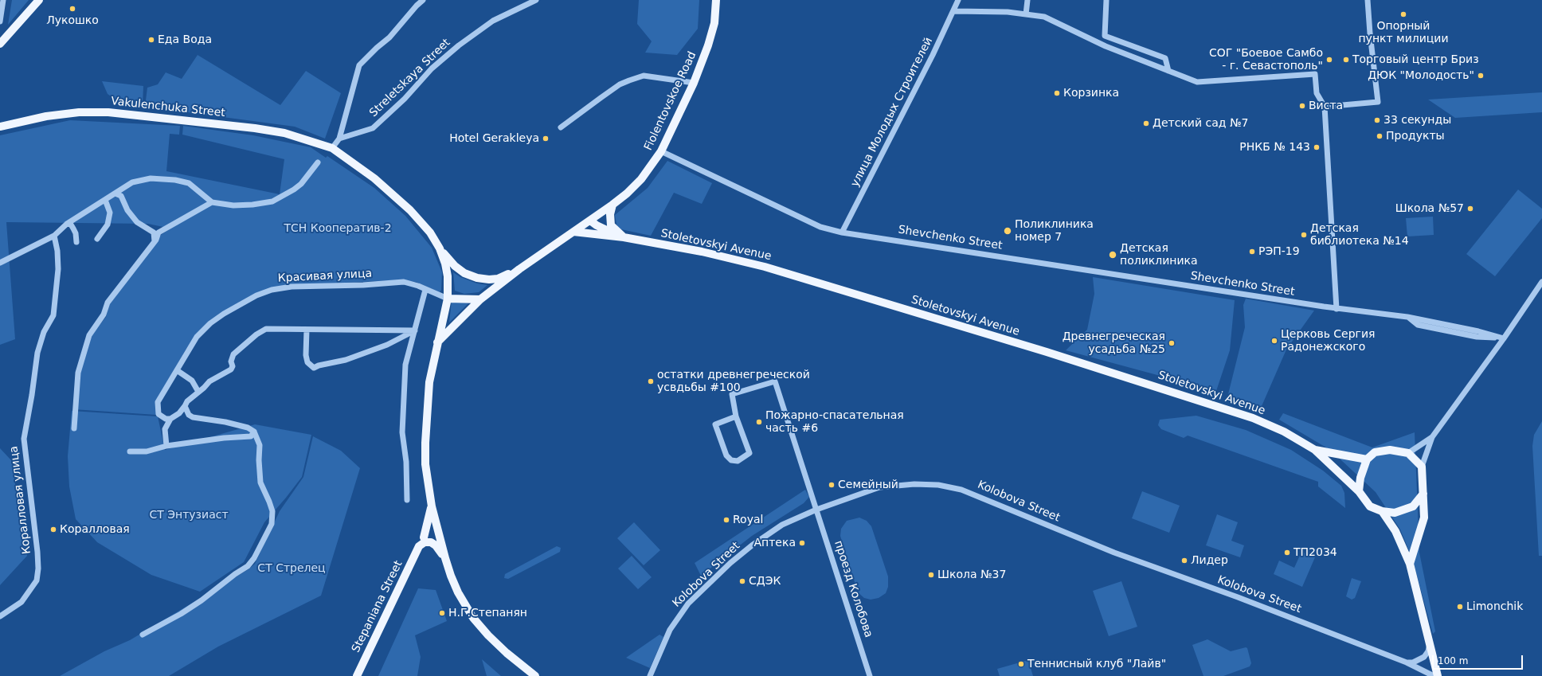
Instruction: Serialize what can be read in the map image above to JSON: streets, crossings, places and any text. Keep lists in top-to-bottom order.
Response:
{
  "streets": {
    "main road": [
      "Fiolentovskoe Road",
      "Vakulenchuka Street",
      "Stoletovskyi Avenue",
      "Stepaniana Street"
    ],
    "street": [
      "Streletskaya Street",
      "улица Молодых Строителей",
      "Shevchenko Street",
      "Красивая улица",
      "Коралловая улица",
      "Kolobova Street",
      "проезд Колобова"
    ]
  },
  "crossings": [
    ["Fiolentovskoe Road", "Shevchenko Street"],
    ["Fiolentovskoe Road", "Stoletovskyi Avenue"],
    ["улица Молодых Строителей", "Shevchenko Street"],
    ["Kolobova Street", "проезд Колобова"]
  ],
  "parks": ["ТСН Кооператив-2", "СТ Энтузиаст", "СТ Стрелец"],
  "places": [
    "Лукошко",
    "Опорный пункт милиции",
    "Еда Вода",
    "СОГ \"Боевое Самбо - г. Севастополь\"",
    "Торговый центр Бриз",
    "ДЮК \"Молодость\"",
    "Корзинка",
    "Виста",
    "33 секунды",
    "Детский сад №7",
    "Продукты",
    "Hotel Gerakleya",
    "РНКБ № 143",
    "Школа №57",
    "Поликлиника номер 7",
    "Детская библиотека №14",
    "РЭП-19",
    "Детская поликлиника",
    "Церковь Сергия Радонежского",
    "Древнегреческая усадьба №25",
    "остатки древнегреческой усвдьбы #100",
    "Пожарно-спасательная часть #6",
    "Семейный",
    "Royal",
    "Коралловая",
    "Аптека",
    "ТП2034",
    "Лидер",
    "Школа №37",
    "СДЭК",
    "Limonchik",
    "Н.Г.Степанян",
    "Теннисный клуб \"Лайв\""
  ],
  "scale_bar": "100 m"
}
